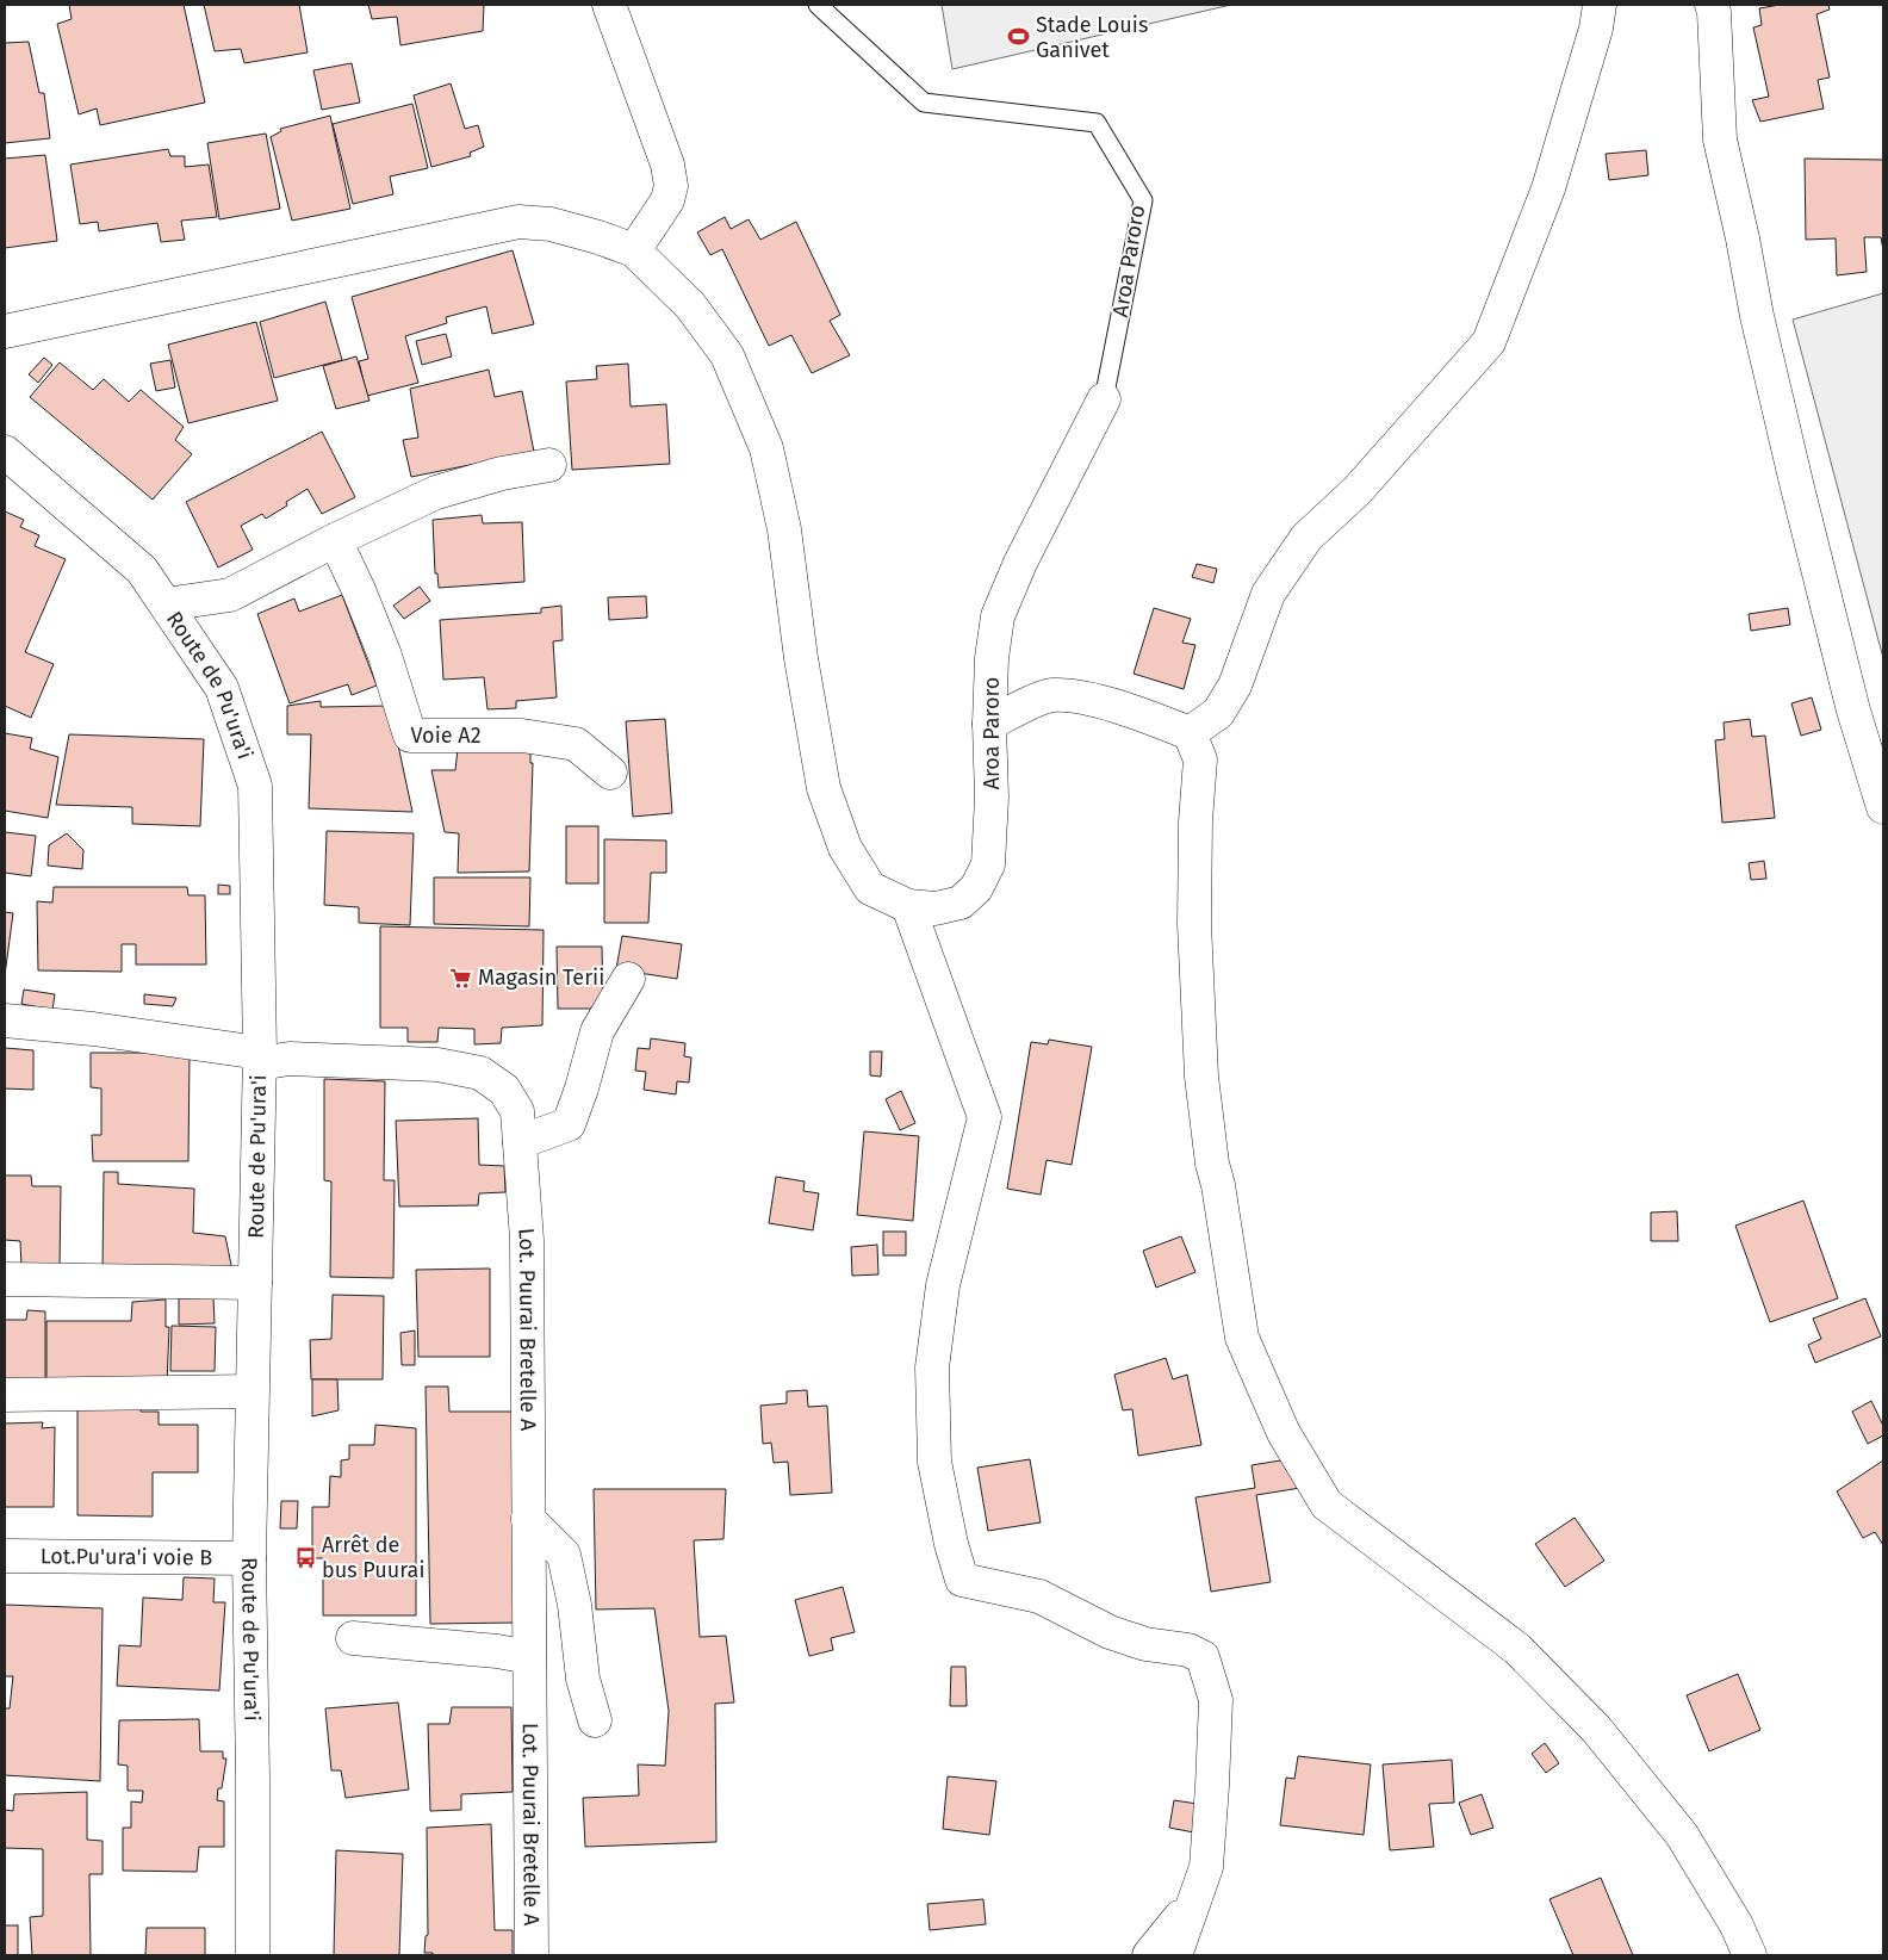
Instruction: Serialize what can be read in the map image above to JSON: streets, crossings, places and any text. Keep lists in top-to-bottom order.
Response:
{
  "streets": {
    "street": [
      "Aroa Paroro",
      "Route de Pu'ura'i",
      "Voie A2",
      "Lot. Puurai Bretelle A",
      "Lot.Pu'ura'i voie B"
    ]
  },
  "crossings": [
    ["Route de Pu'ura'i", "Lot. Puurai Bretelle A"],
    ["Route de Pu'ura'i", "Lot.Pu'ura'i voie B"]
  ],
  "places": {
    "sports": ["Stade Louis Ganivet"],
    "supermarket": ["Magasin Terii"],
    "bus stop": ["Arrêt de bus Puurai"]
  }
}
